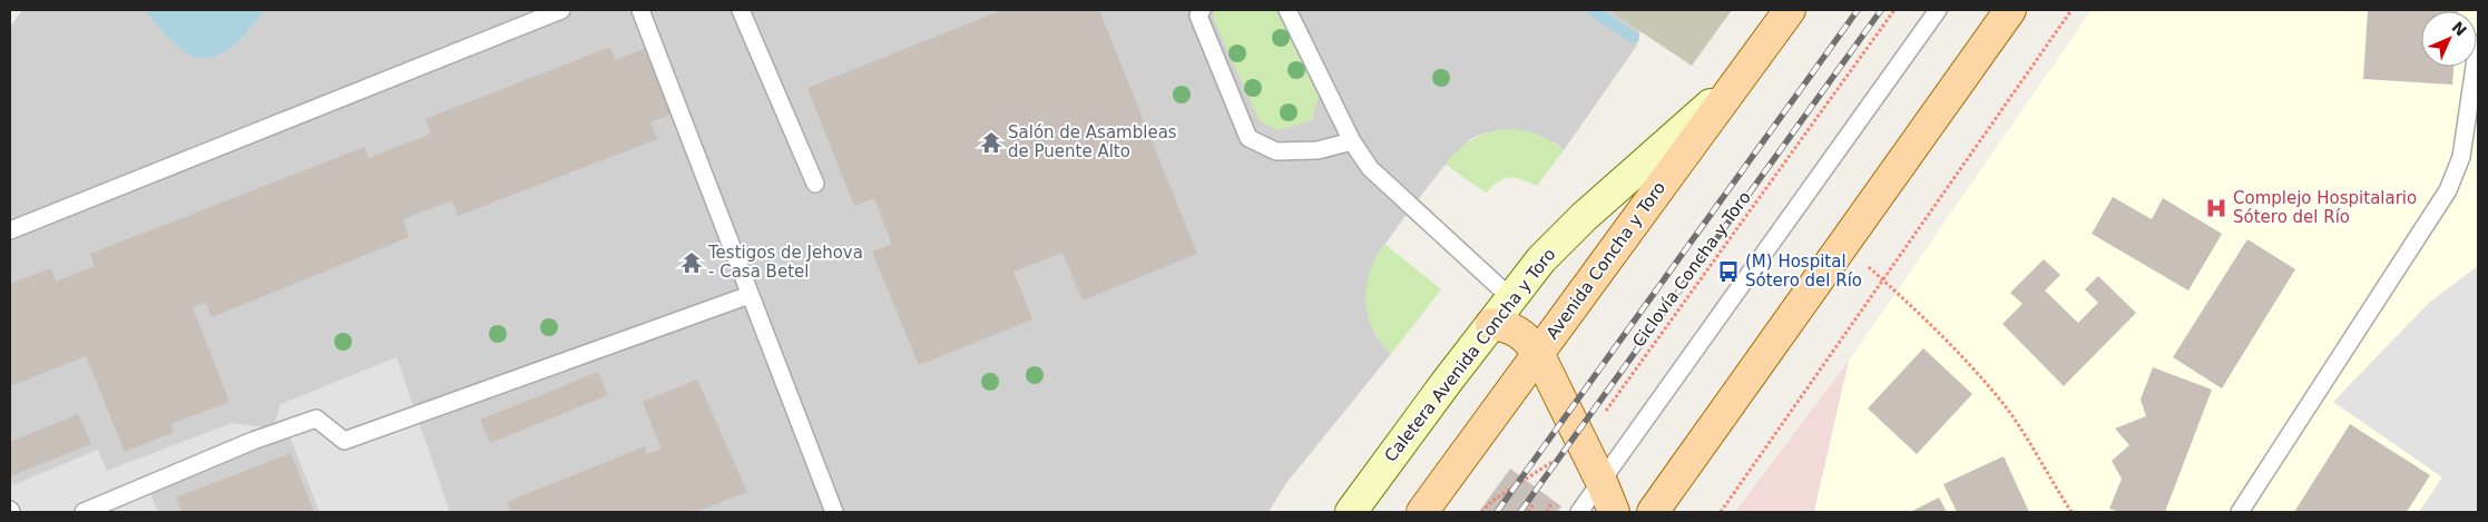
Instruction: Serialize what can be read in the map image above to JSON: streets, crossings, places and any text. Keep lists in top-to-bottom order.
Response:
{
  "streets": {
    "main road": ["Avenida Concha y Toro"],
    "street": ["Caletera Avenida Concha y Toro"],
    "path": ["Ciclovía Concha y Toro"]
  },
  "crossings": [
    ["Avenida Concha y Toro", "Caletera Avenida Concha y Toro"]
  ],
  "places": {
    "temple": ["Salón de Asambleas de Puente Alto", "Testigos de Jehova - Casa Betel"],
    "hospital": ["Complejo Hospitalario Sótero del Río"],
    "bus stop": ["(M) Hospital Sótero del Río"]
  },
  "north": "top right"
}
